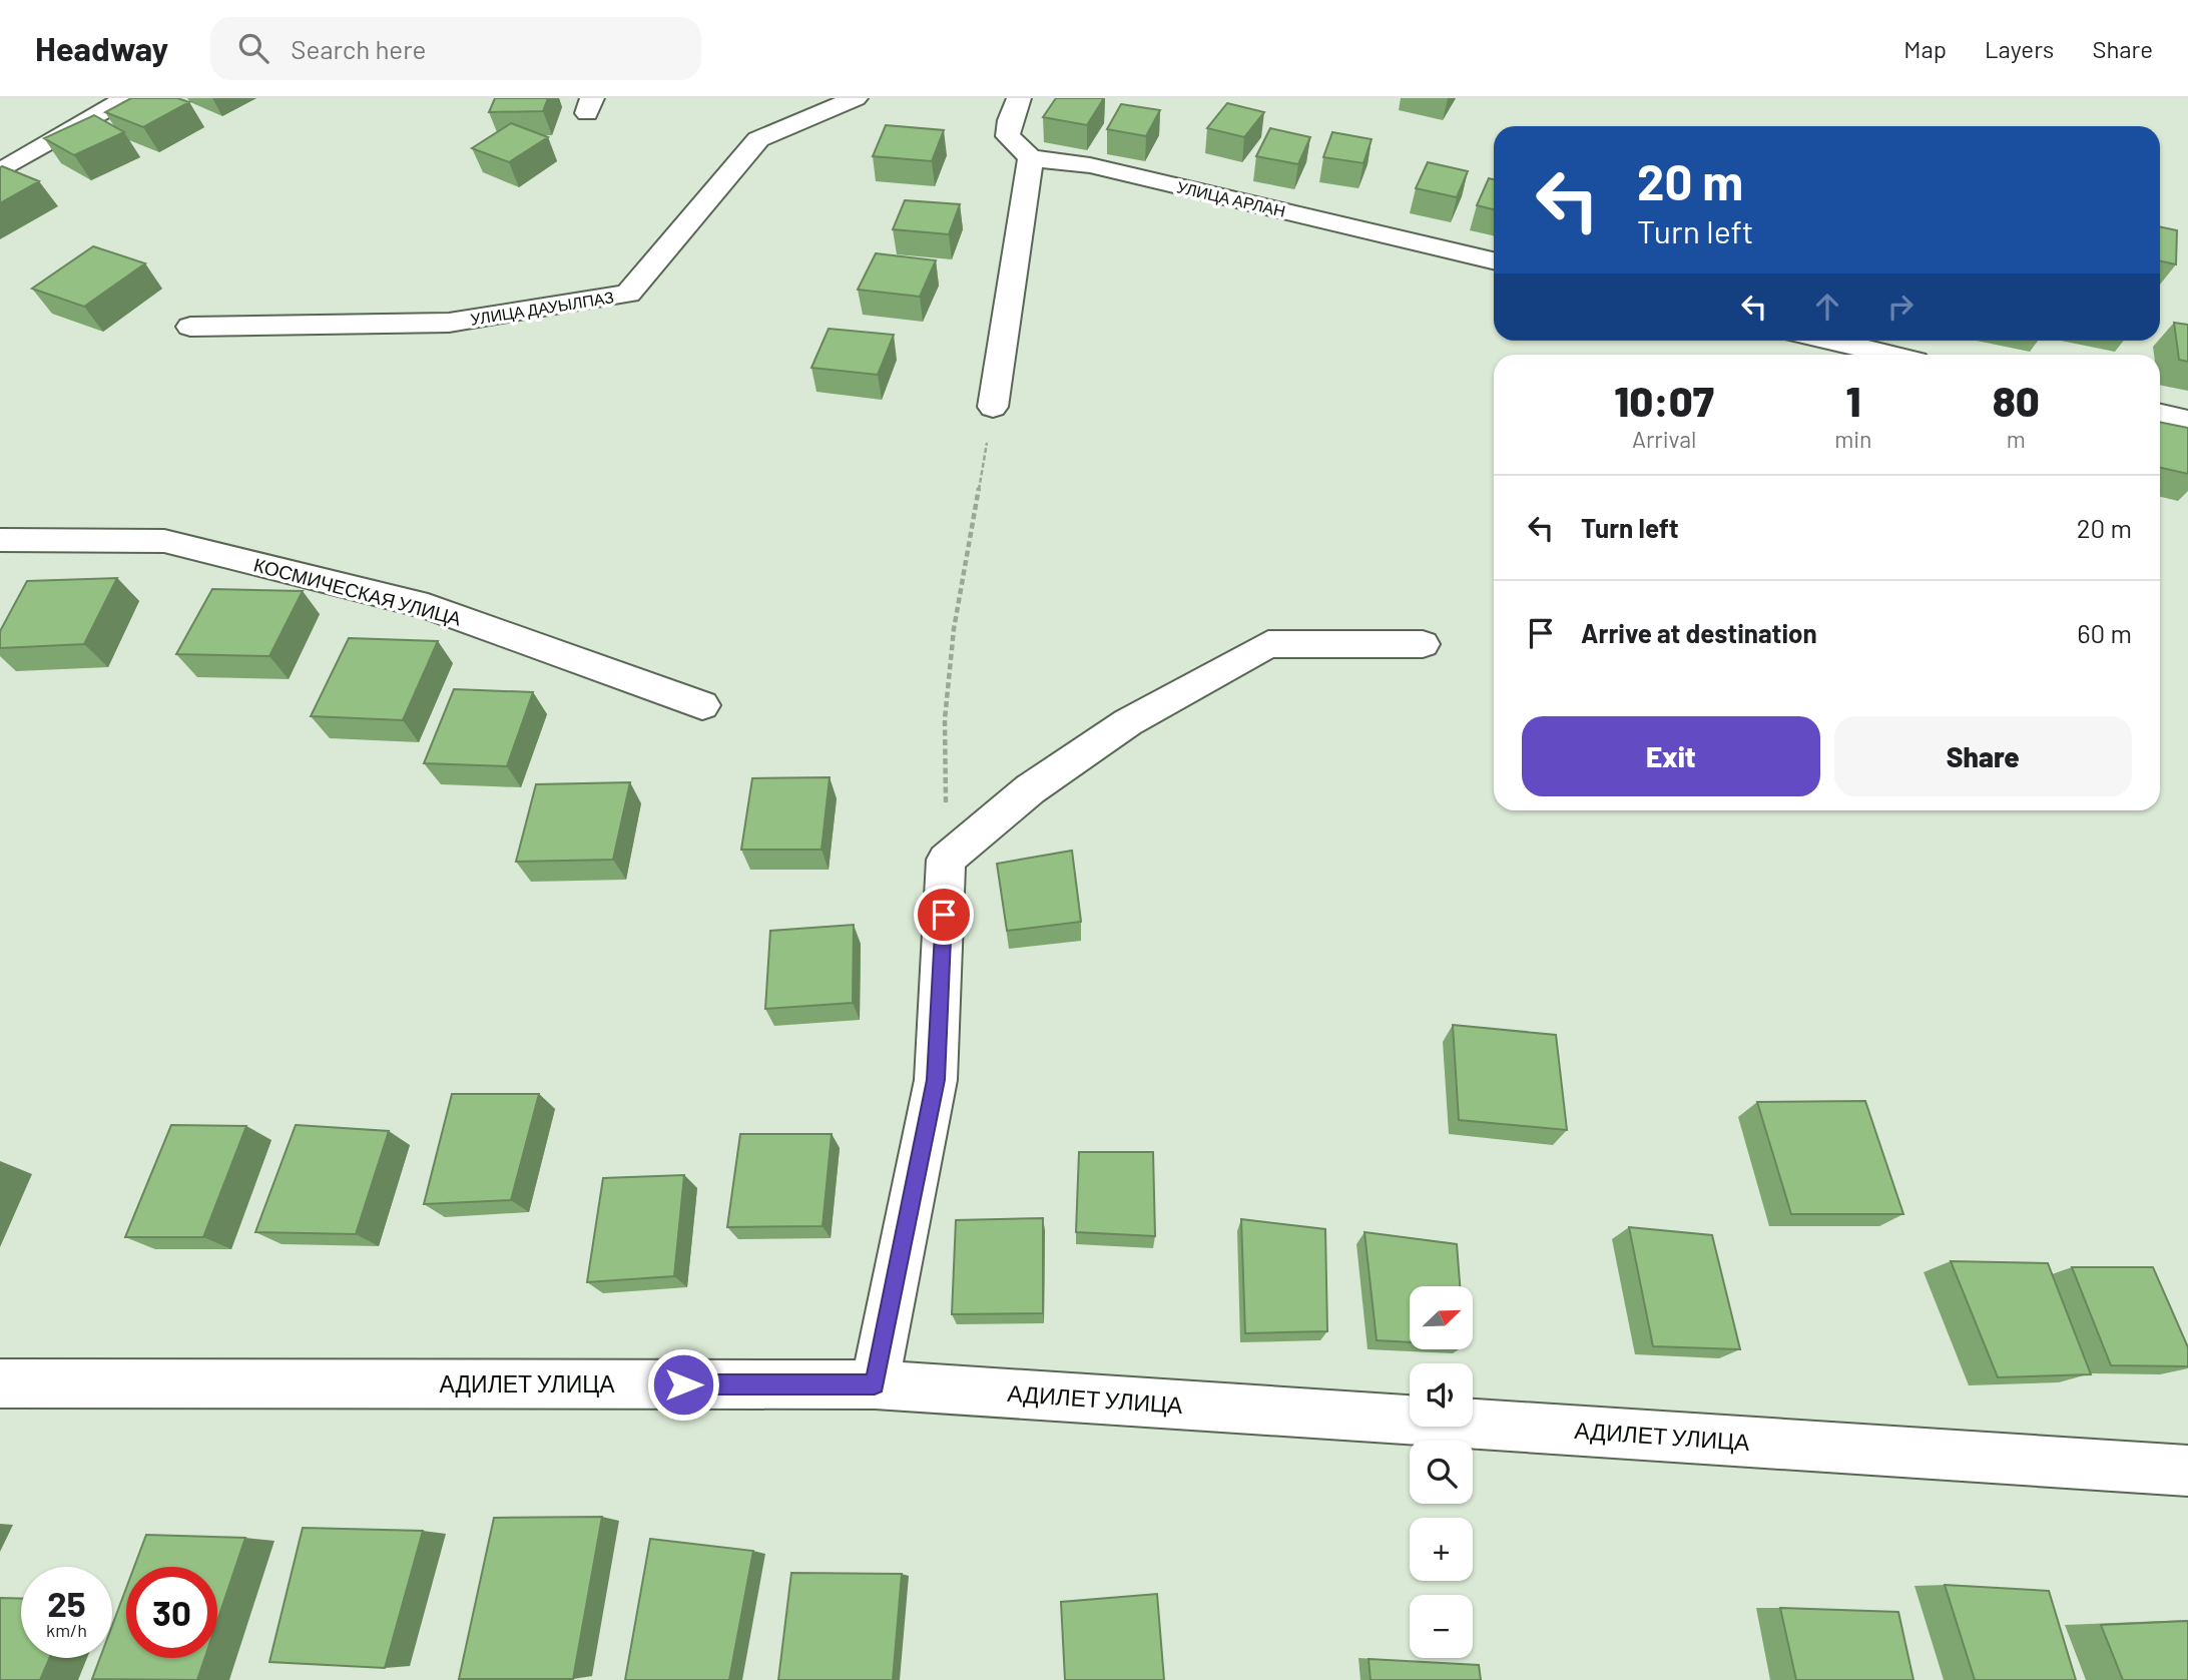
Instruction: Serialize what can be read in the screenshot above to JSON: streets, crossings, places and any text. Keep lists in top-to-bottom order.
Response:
{
  "streets": {
    "street": [
      "УЛИЦА АРЛАН",
      "УЛИЦА ДАУЫЛПАЗ",
      "КОСМИЧЕСКАЯ УЛИЦА",
      "АДИЛЕТ УЛИЦА"
    ]
  },
  "north": "top right",
  "page": {
    "header": "Headway",
    "search": "Search here",
    "nav": ["Map", "Layers", "Share"],
    "turn": ["20 m", "Turn left"],
    "eta": [
      "10:07",
      "Arrival",
      "1",
      "min",
      "80",
      "m"
    ],
    "list": [
      {
        "name": "Turn left",
        "value": "20 m"
      },
      {
        "name": "Arrive at destination",
        "value": "60 m"
      }
    ],
    "buttons": ["Exit", "Share"],
    "map_buttons": ["+", "−"],
    "speed": "25 km/h",
    "limit": "30"
  }
}
